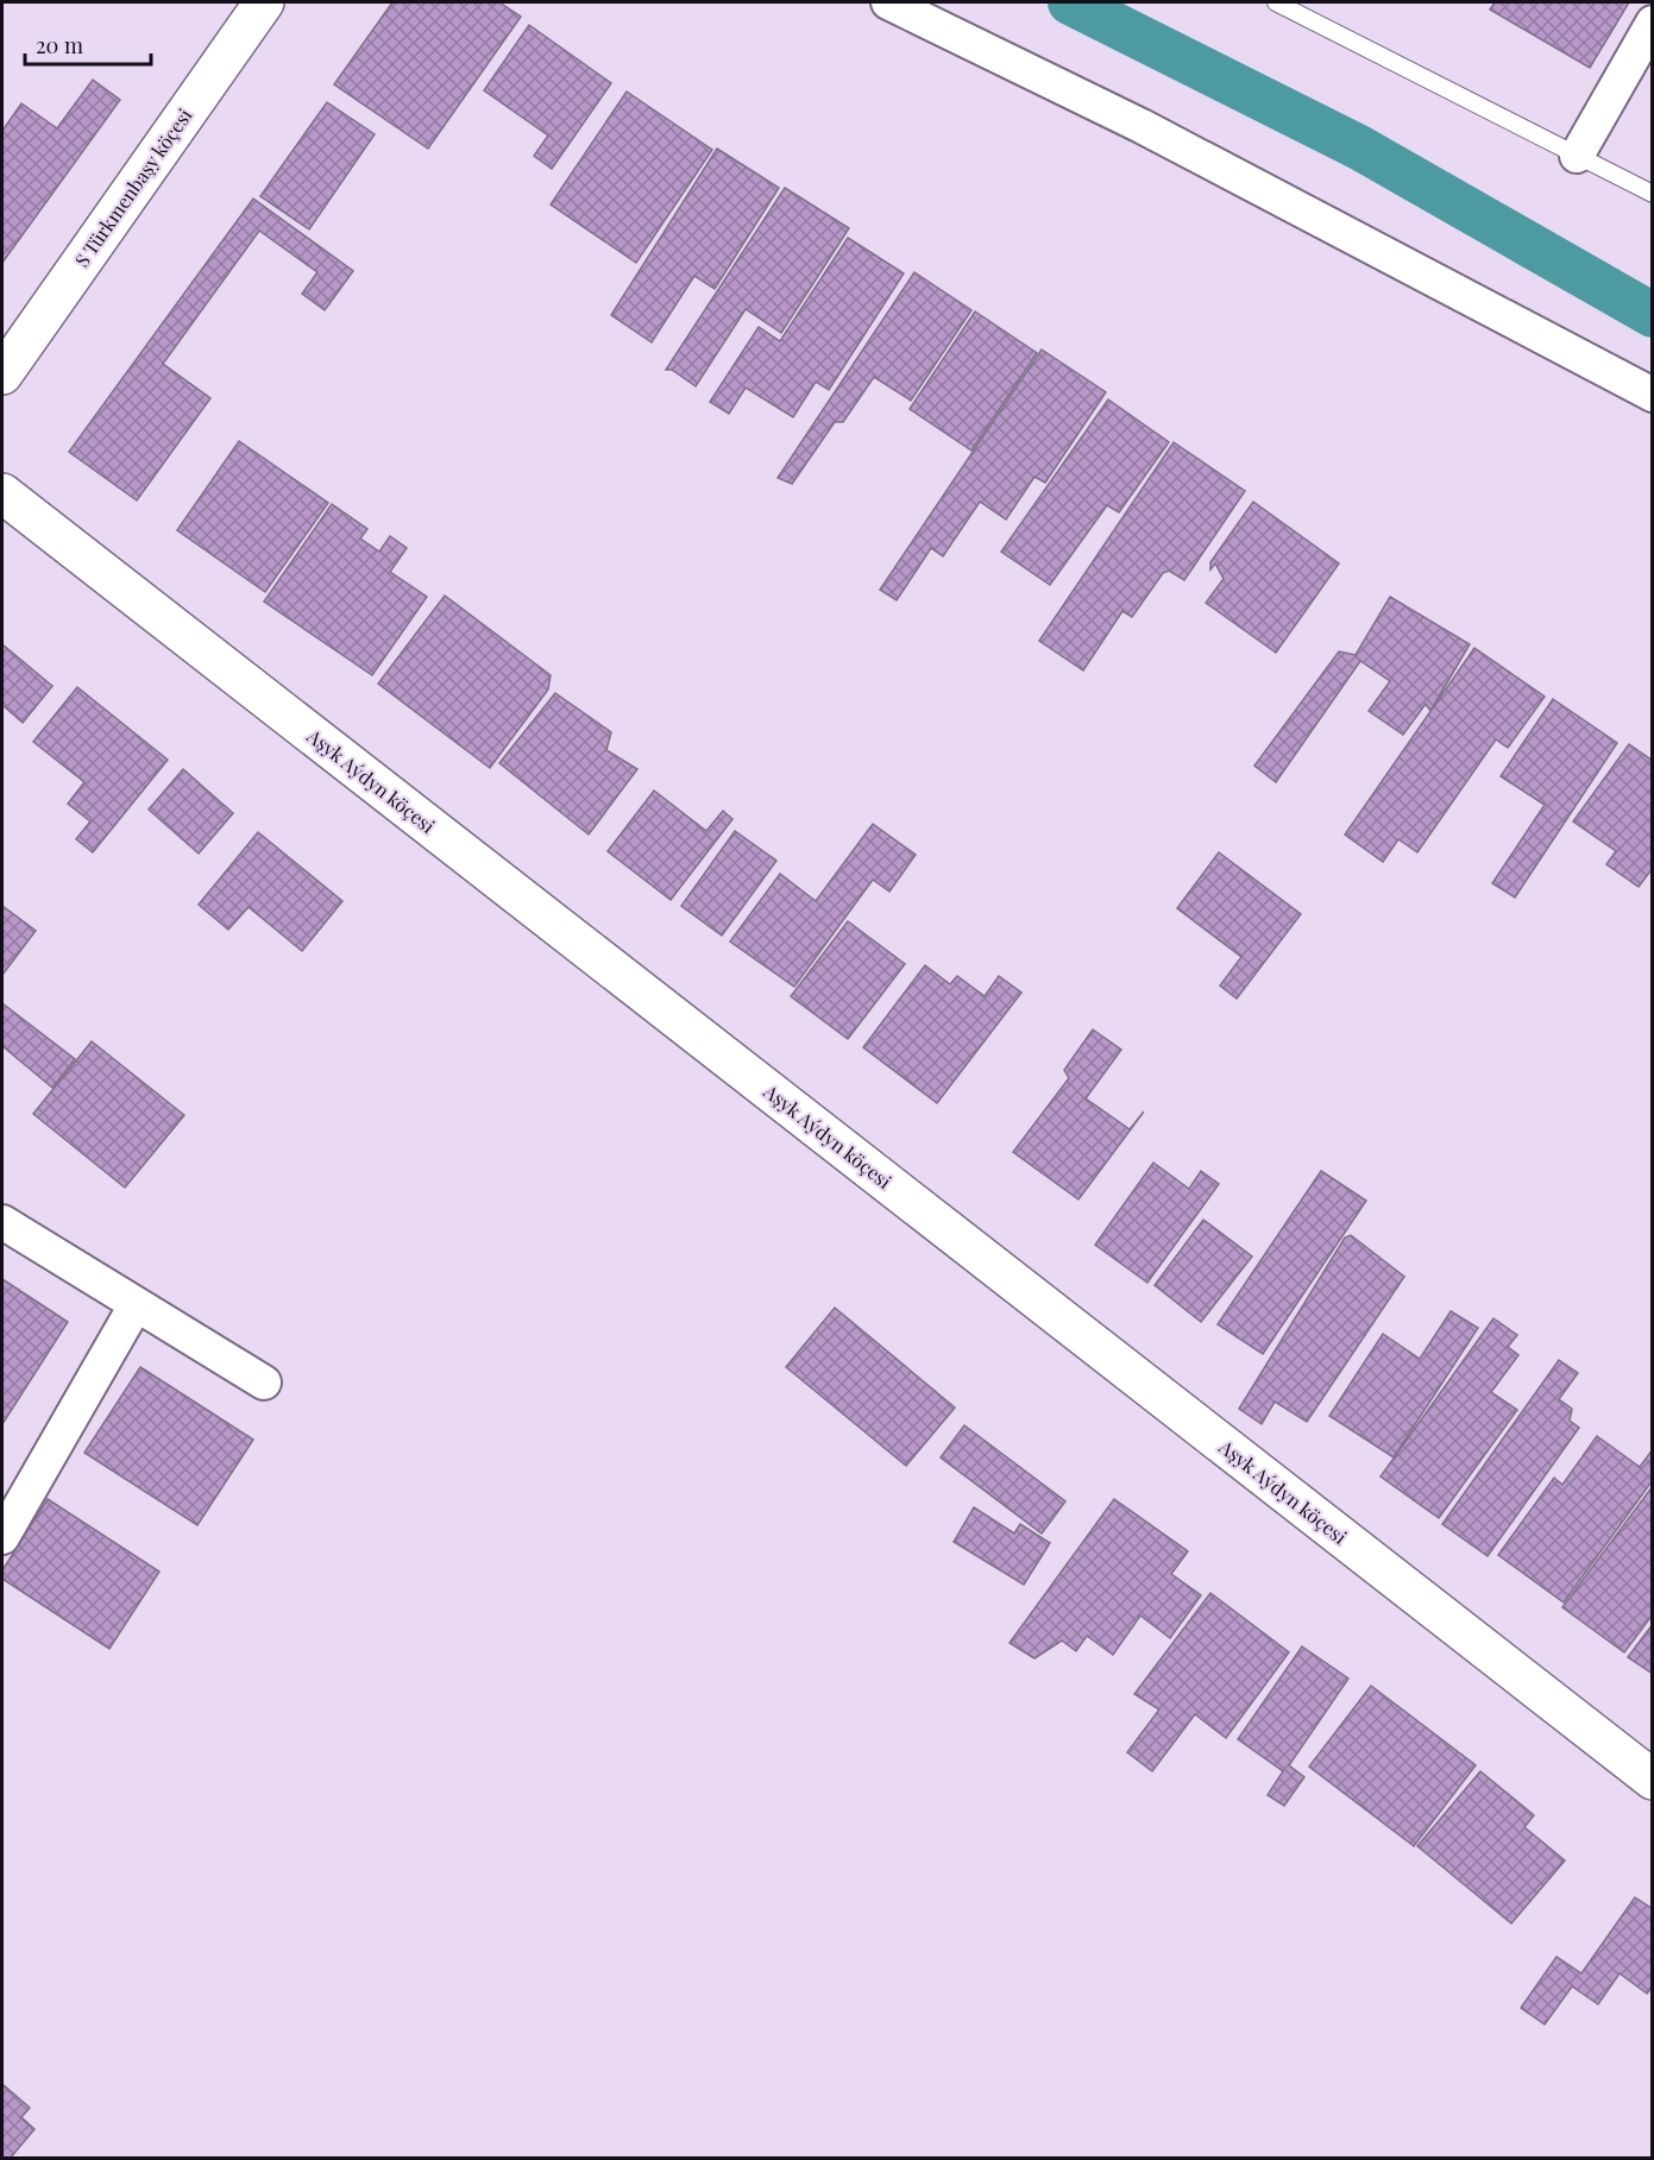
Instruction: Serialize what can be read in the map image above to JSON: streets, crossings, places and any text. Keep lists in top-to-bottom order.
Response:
{
  "streets": {
    "main road": ["S Türkmenbaşy köçesi", "Aşyk Aýdyn köçesi"]
  },
  "scale_bar": "20 m"
}
